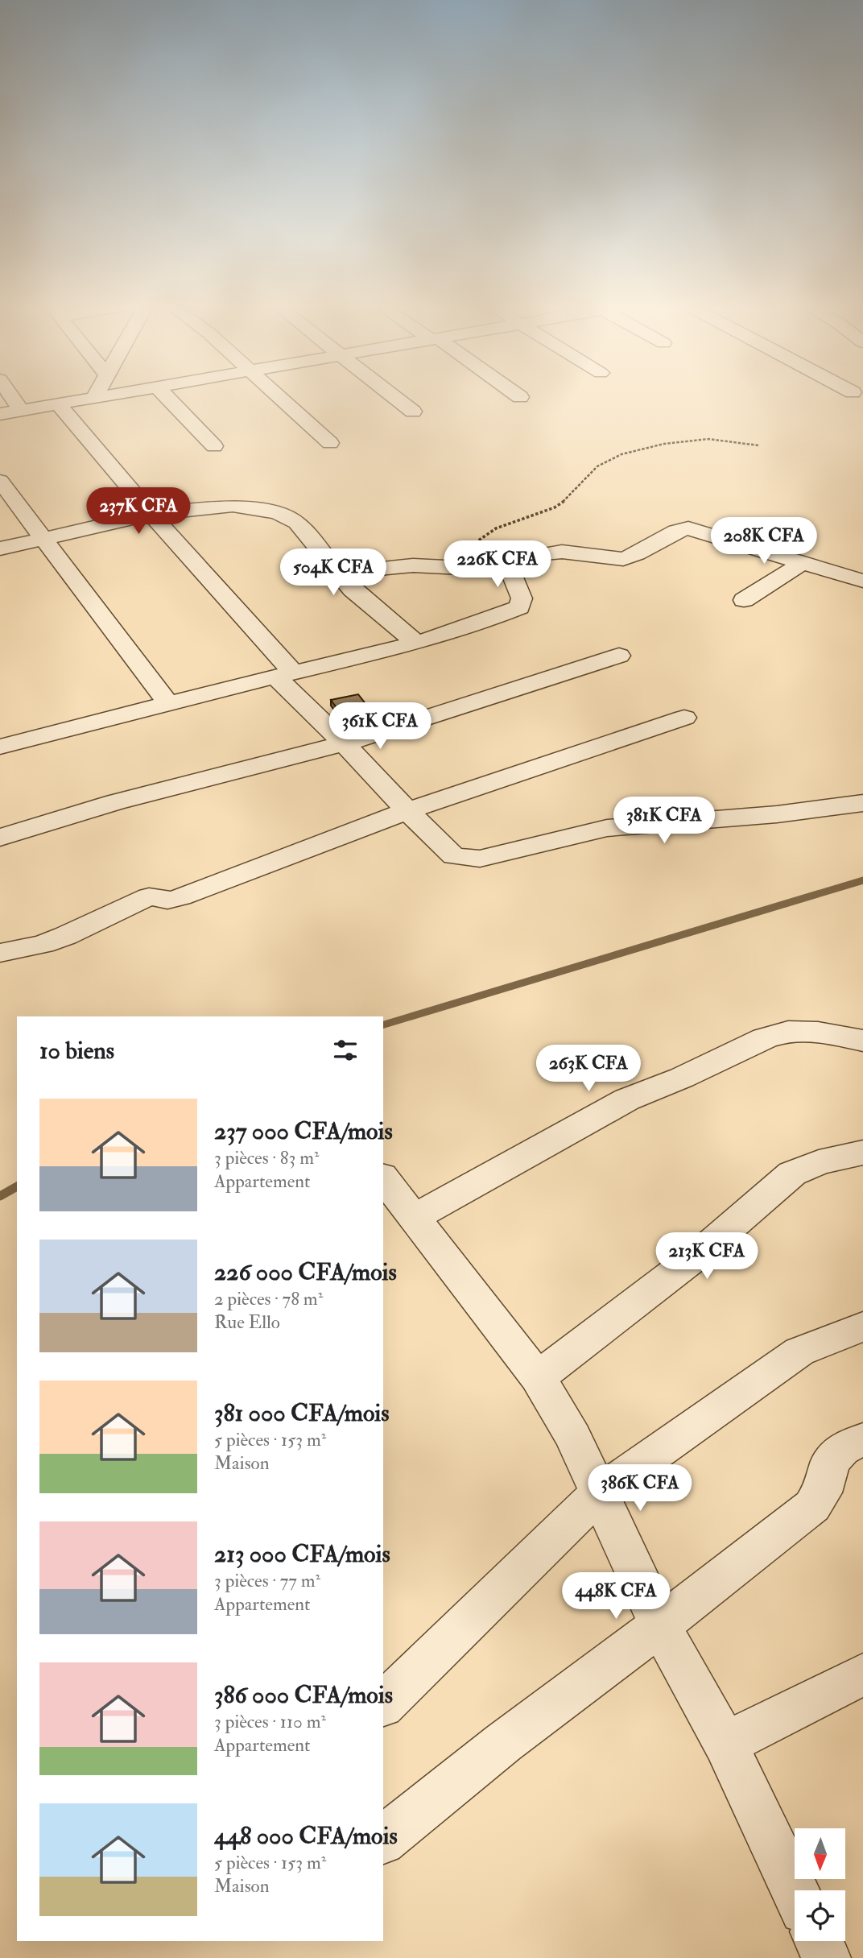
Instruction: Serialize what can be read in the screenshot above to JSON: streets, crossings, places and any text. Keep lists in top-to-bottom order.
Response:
{
  "north": "bottom",
  "page": {
    "price": [
      "237K CFA",
      "208K CFA",
      "226K CFA",
      "504K CFA",
      "361K CFA",
      "381K CFA",
      "263K CFA",
      "213K CFA",
      "386K CFA",
      "448K CFA"
    ],
    "heading": "10 biens",
    "list": [
      {
        "name": "237 000 CFA/mois",
        "note": "3 pièces · 83 m² · Appartement"
      },
      {
        "name": "226 000 CFA/mois",
        "note": "2 pièces · 78 m² · Rue Ello"
      },
      {
        "name": "381 000 CFA/mois",
        "note": "5 pièces · 153 m² · Maison"
      },
      {
        "name": "213 000 CFA/mois",
        "note": "3 pièces · 77 m² · Appartement"
      },
      {
        "name": "386 000 CFA/mois",
        "note": "3 pièces · 110 m² · Appartement"
      },
      {
        "name": "448 000 CFA/mois",
        "note": "5 pièces · 153 m² · Maison"
      }
    ]
  }
}
